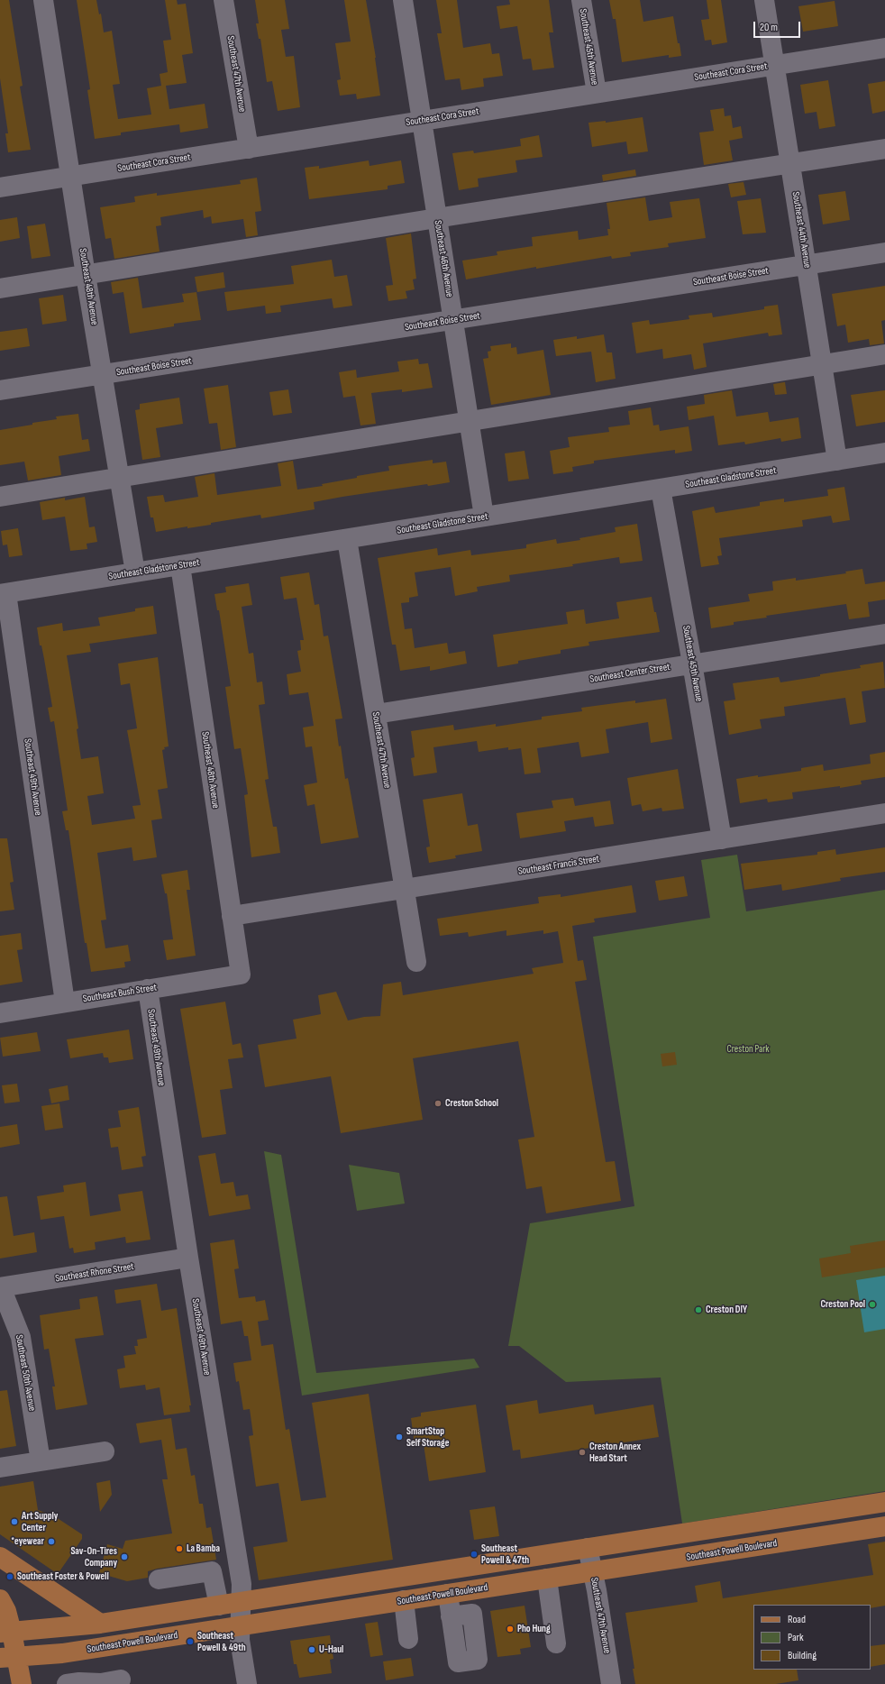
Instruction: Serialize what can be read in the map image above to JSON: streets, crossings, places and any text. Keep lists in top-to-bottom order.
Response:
{
  "streets": {
    "main road": ["Southeast Powell Boulevard"],
    "street": [
      "Southeast 45th Avenue",
      "Southeast Cora Street",
      "Southeast 47th Avenue",
      "Southeast 44th Avenue",
      "Southeast 46th Avenue",
      "Southeast Boise Street",
      "Southeast 48th Avenue",
      "Southeast Gladstone Street",
      "Southeast Center Street",
      "Southeast 49th Avenue",
      "Southeast Francis Street",
      "Southeast Bush Street",
      "Southeast Rhone Street",
      "Southeast 50th Avenue"
    ]
  },
  "crossings": [
    ["Southeast 45th Avenue", "Southeast Cora Street"],
    ["Southeast 45th Avenue", "Southeast Gladstone Street"],
    ["Southeast 45th Avenue", "Southeast Center Street"],
    ["Southeast 45th Avenue", "Southeast Francis Street"],
    ["Southeast Cora Street", "Southeast 47th Avenue"],
    ["Southeast Cora Street", "Southeast 44th Avenue"],
    ["Southeast Cora Street", "Southeast 46th Avenue"],
    ["Southeast Cora Street", "Southeast 48th Avenue"],
    ["Southeast 47th Avenue", "Southeast Gladstone Street"],
    ["Southeast 47th Avenue", "Southeast Center Street"],
    ["Southeast 47th Avenue", "Southeast Francis Street"],
    ["Southeast 47th Avenue", "Southeast Powell Boulevard"],
    ["Southeast 44th Avenue", "Southeast Boise Street"],
    ["Southeast 44th Avenue", "Southeast Gladstone Street"],
    ["Southeast 46th Avenue", "Southeast Boise Street"],
    ["Southeast 46th Avenue", "Southeast Gladstone Street"],
    ["Southeast Boise Street", "Southeast 48th Avenue"],
    ["Southeast 48th Avenue", "Southeast Gladstone Street"],
    ["Southeast 48th Avenue", "Southeast Francis Street"],
    ["Southeast 48th Avenue", "Southeast Bush Street"],
    ["Southeast Gladstone Street", "Southeast 49th Avenue"],
    ["Southeast 49th Avenue", "Southeast Bush Street"],
    ["Southeast 49th Avenue", "Southeast Rhone Street"],
    ["Southeast 49th Avenue", "Southeast Powell Boulevard"],
    ["Southeast Rhone Street", "Southeast 50th Avenue"]
  ],
  "parks": ["Creston Park"],
  "places": [
    "Creston School",
    "Creston Pool",
    "Creston DIY",
    "SmartStop Self Storage",
    "Creston Annex Head Start",
    "Art Supply Center",
    "*eyewear",
    "La Bamba",
    "Southeast Powell & 47th",
    "Sav-On-Tires Company",
    "Southeast Foster & Powell",
    "Pho Hung",
    "Southeast Powell & 49th",
    "U-Haul"
  ],
  "legend": ["Road", "Park", "Building"],
  "scale_bar": "20 m"
}
